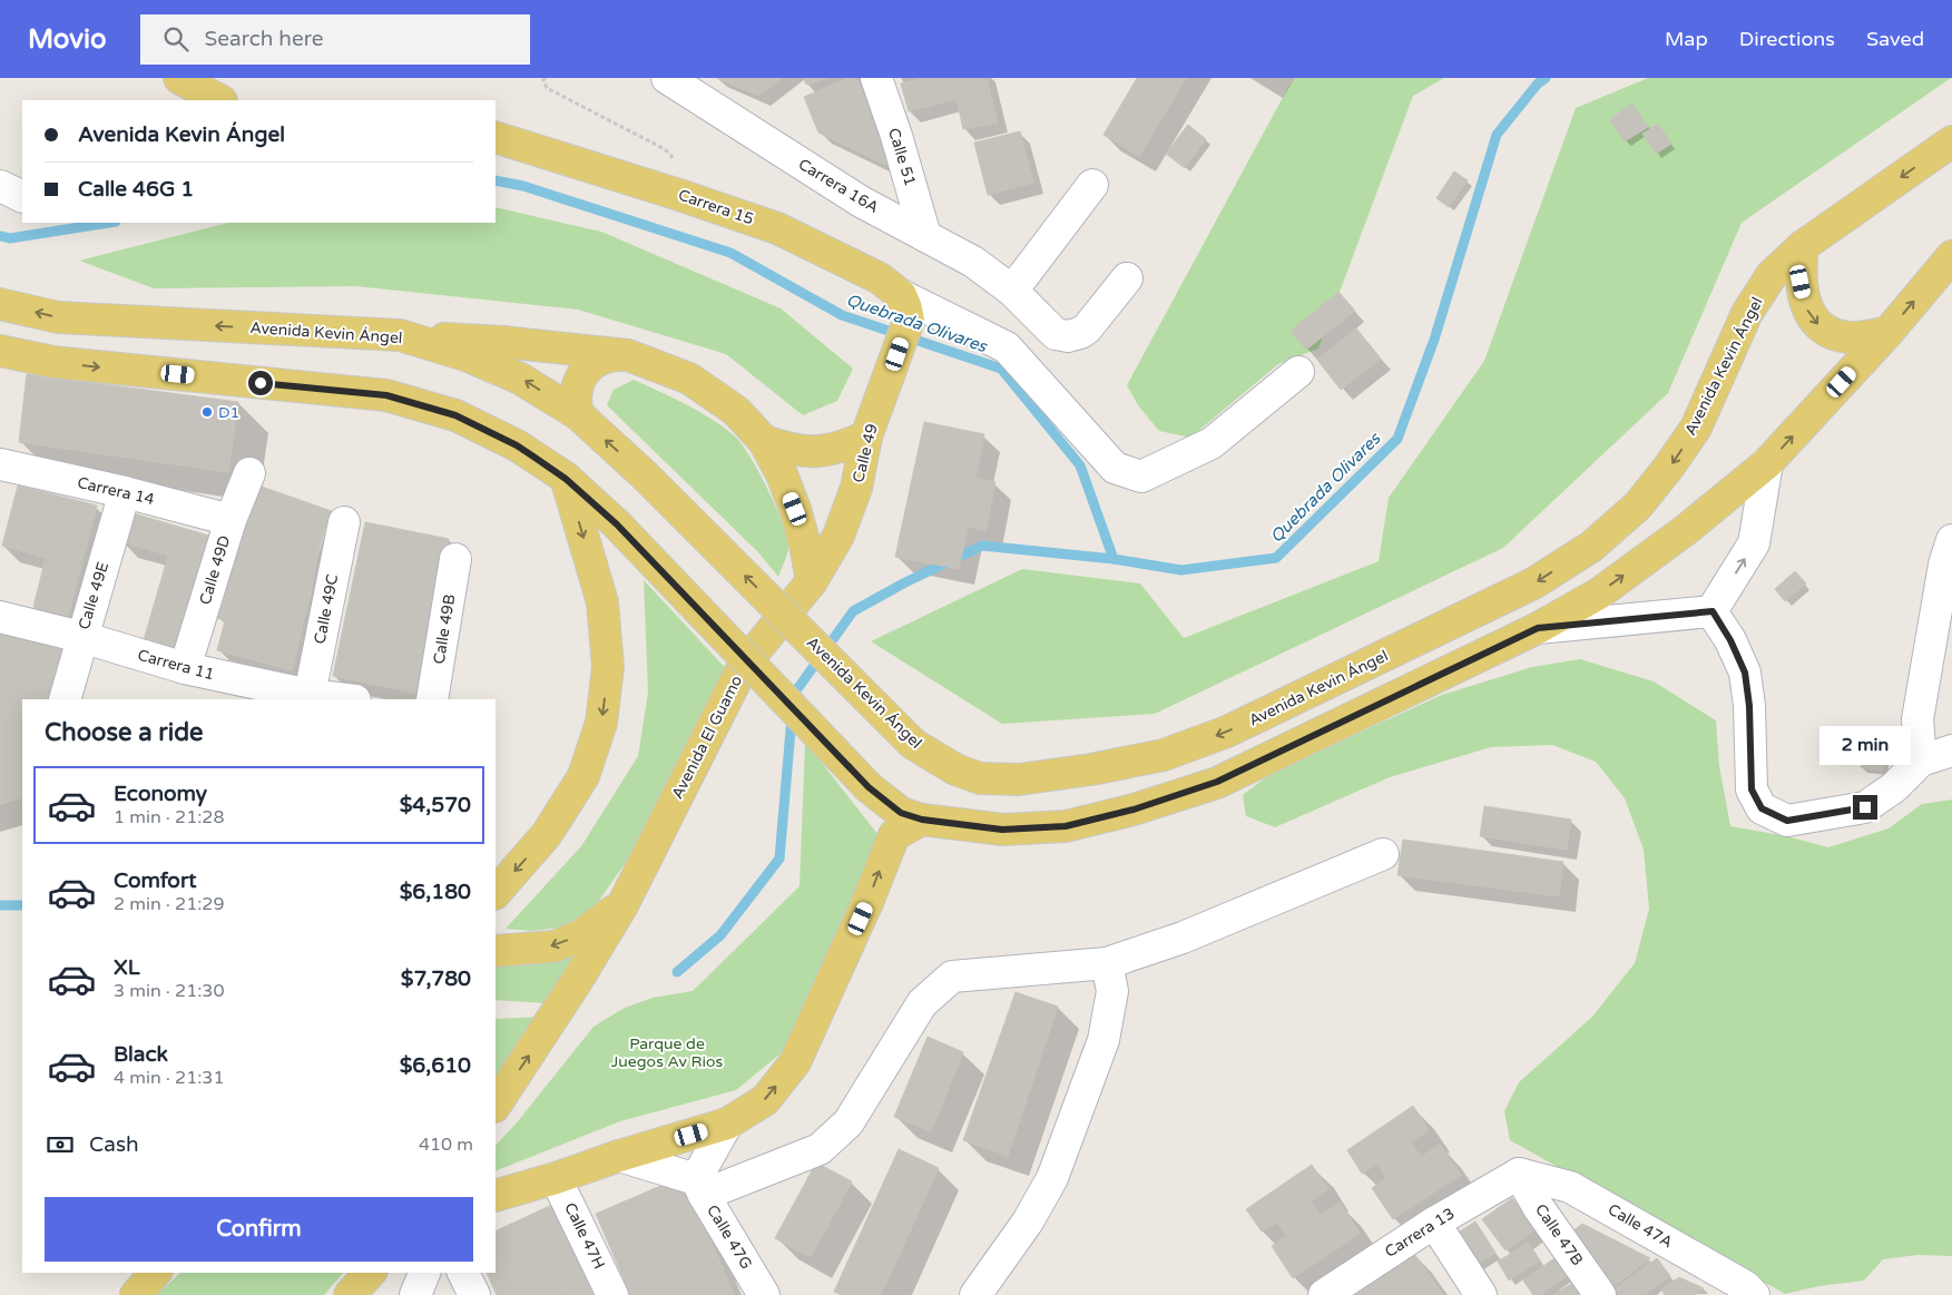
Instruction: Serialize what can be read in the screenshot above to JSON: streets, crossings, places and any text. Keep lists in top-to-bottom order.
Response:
{
  "streets": {
    "main road": [
      "Carrera 15",
      "Avenida Kevin Ángel",
      "Calle 49",
      "Avenida El Guamo"
    ],
    "street": [
      "Calle 51",
      "Carrera 16A",
      "Carrera 14",
      "Calle 49D",
      "Calle 49E",
      "Calle 49C",
      "Calle 49B",
      "Carrera 11",
      "Calle 47A",
      "Carrera 13",
      "Calle 47B",
      "Calle 47H",
      "Calle 47G"
    ]
  },
  "crossings": [
    ["Calle 51", "Carrera 16A"],
    ["Carrera 15", "Calle 49"],
    ["Calle 49", "Avenida El Guamo"],
    ["Carrera 14", "Calle 49D"],
    ["Carrera 14", "Calle 49E"],
    ["Calle 49D", "Carrera 11"],
    ["Calle 49E", "Carrera 11"],
    ["Calle 49C", "Carrera 11"],
    ["Calle 47A", "Carrera 13"],
    ["Calle 47A", "Calle 47B"],
    ["Carrera 13", "Calle 47B"]
  ],
  "water": ["Quebrada Olivares"],
  "parks": ["Parque de Juegos Av Rios"],
  "places": ["D1"],
  "page": {
    "header": "Movio",
    "search": "Search here",
    "nav": ["Map", "Directions", "Saved"],
    "banner": ["Avenida Kevin Ángel", "Calle 46G 1"],
    "heading": "Choose a ride",
    "bubble": "2 min",
    "list": [
      {
        "name": "Economy",
        "note": "1 min · 21:28",
        "value": "$4,570"
      },
      {
        "name": "Comfort",
        "note": "2 min · 21:29",
        "value": "$6,180"
      },
      {
        "name": "XL",
        "note": "3 min · 21:30",
        "value": "$7,780"
      },
      {
        "name": "Black",
        "note": "4 min · 21:31",
        "value": "$6,610"
      }
    ],
    "pay": ["Cash", "410 m"],
    "buttons": "Confirm"
  }
}
